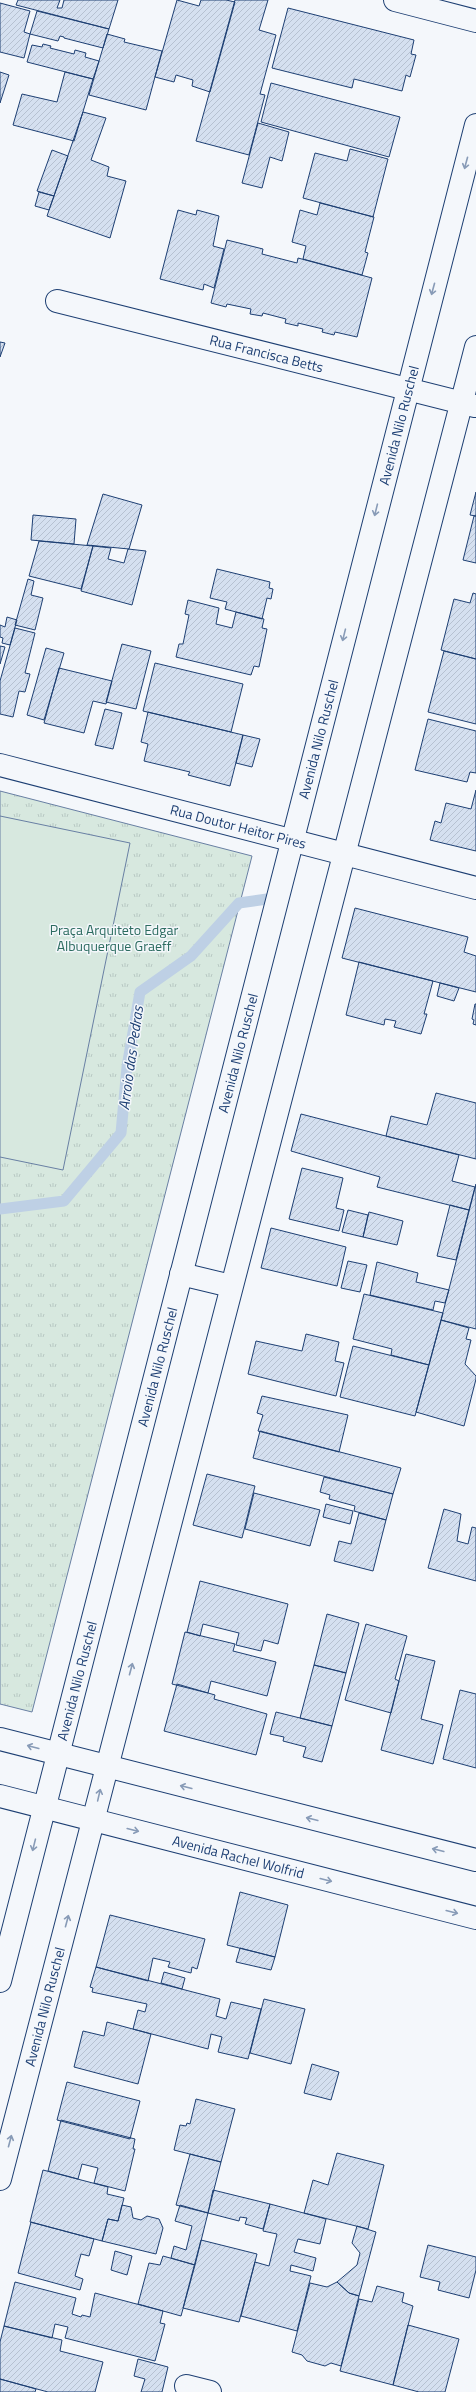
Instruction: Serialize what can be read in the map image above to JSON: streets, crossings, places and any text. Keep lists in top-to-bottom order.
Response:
{
  "streets": {
    "street": [
      "Rua Francisca Betts",
      "Avenida Nilo Ruschel",
      "Rua Doutor Heitor Pires",
      "Avenida Rachel Wolfrid"
    ]
  },
  "crossings": [
    ["Rua Francisca Betts", "Avenida Nilo Ruschel"],
    ["Avenida Nilo Ruschel", "Rua Doutor Heitor Pires"],
    ["Avenida Nilo Ruschel", "Avenida Rachel Wolfrid"]
  ],
  "water": ["Arroio das Pedras"],
  "parks": ["Praça Arquiteto Edgar Albuquerque Graeff"]
}
